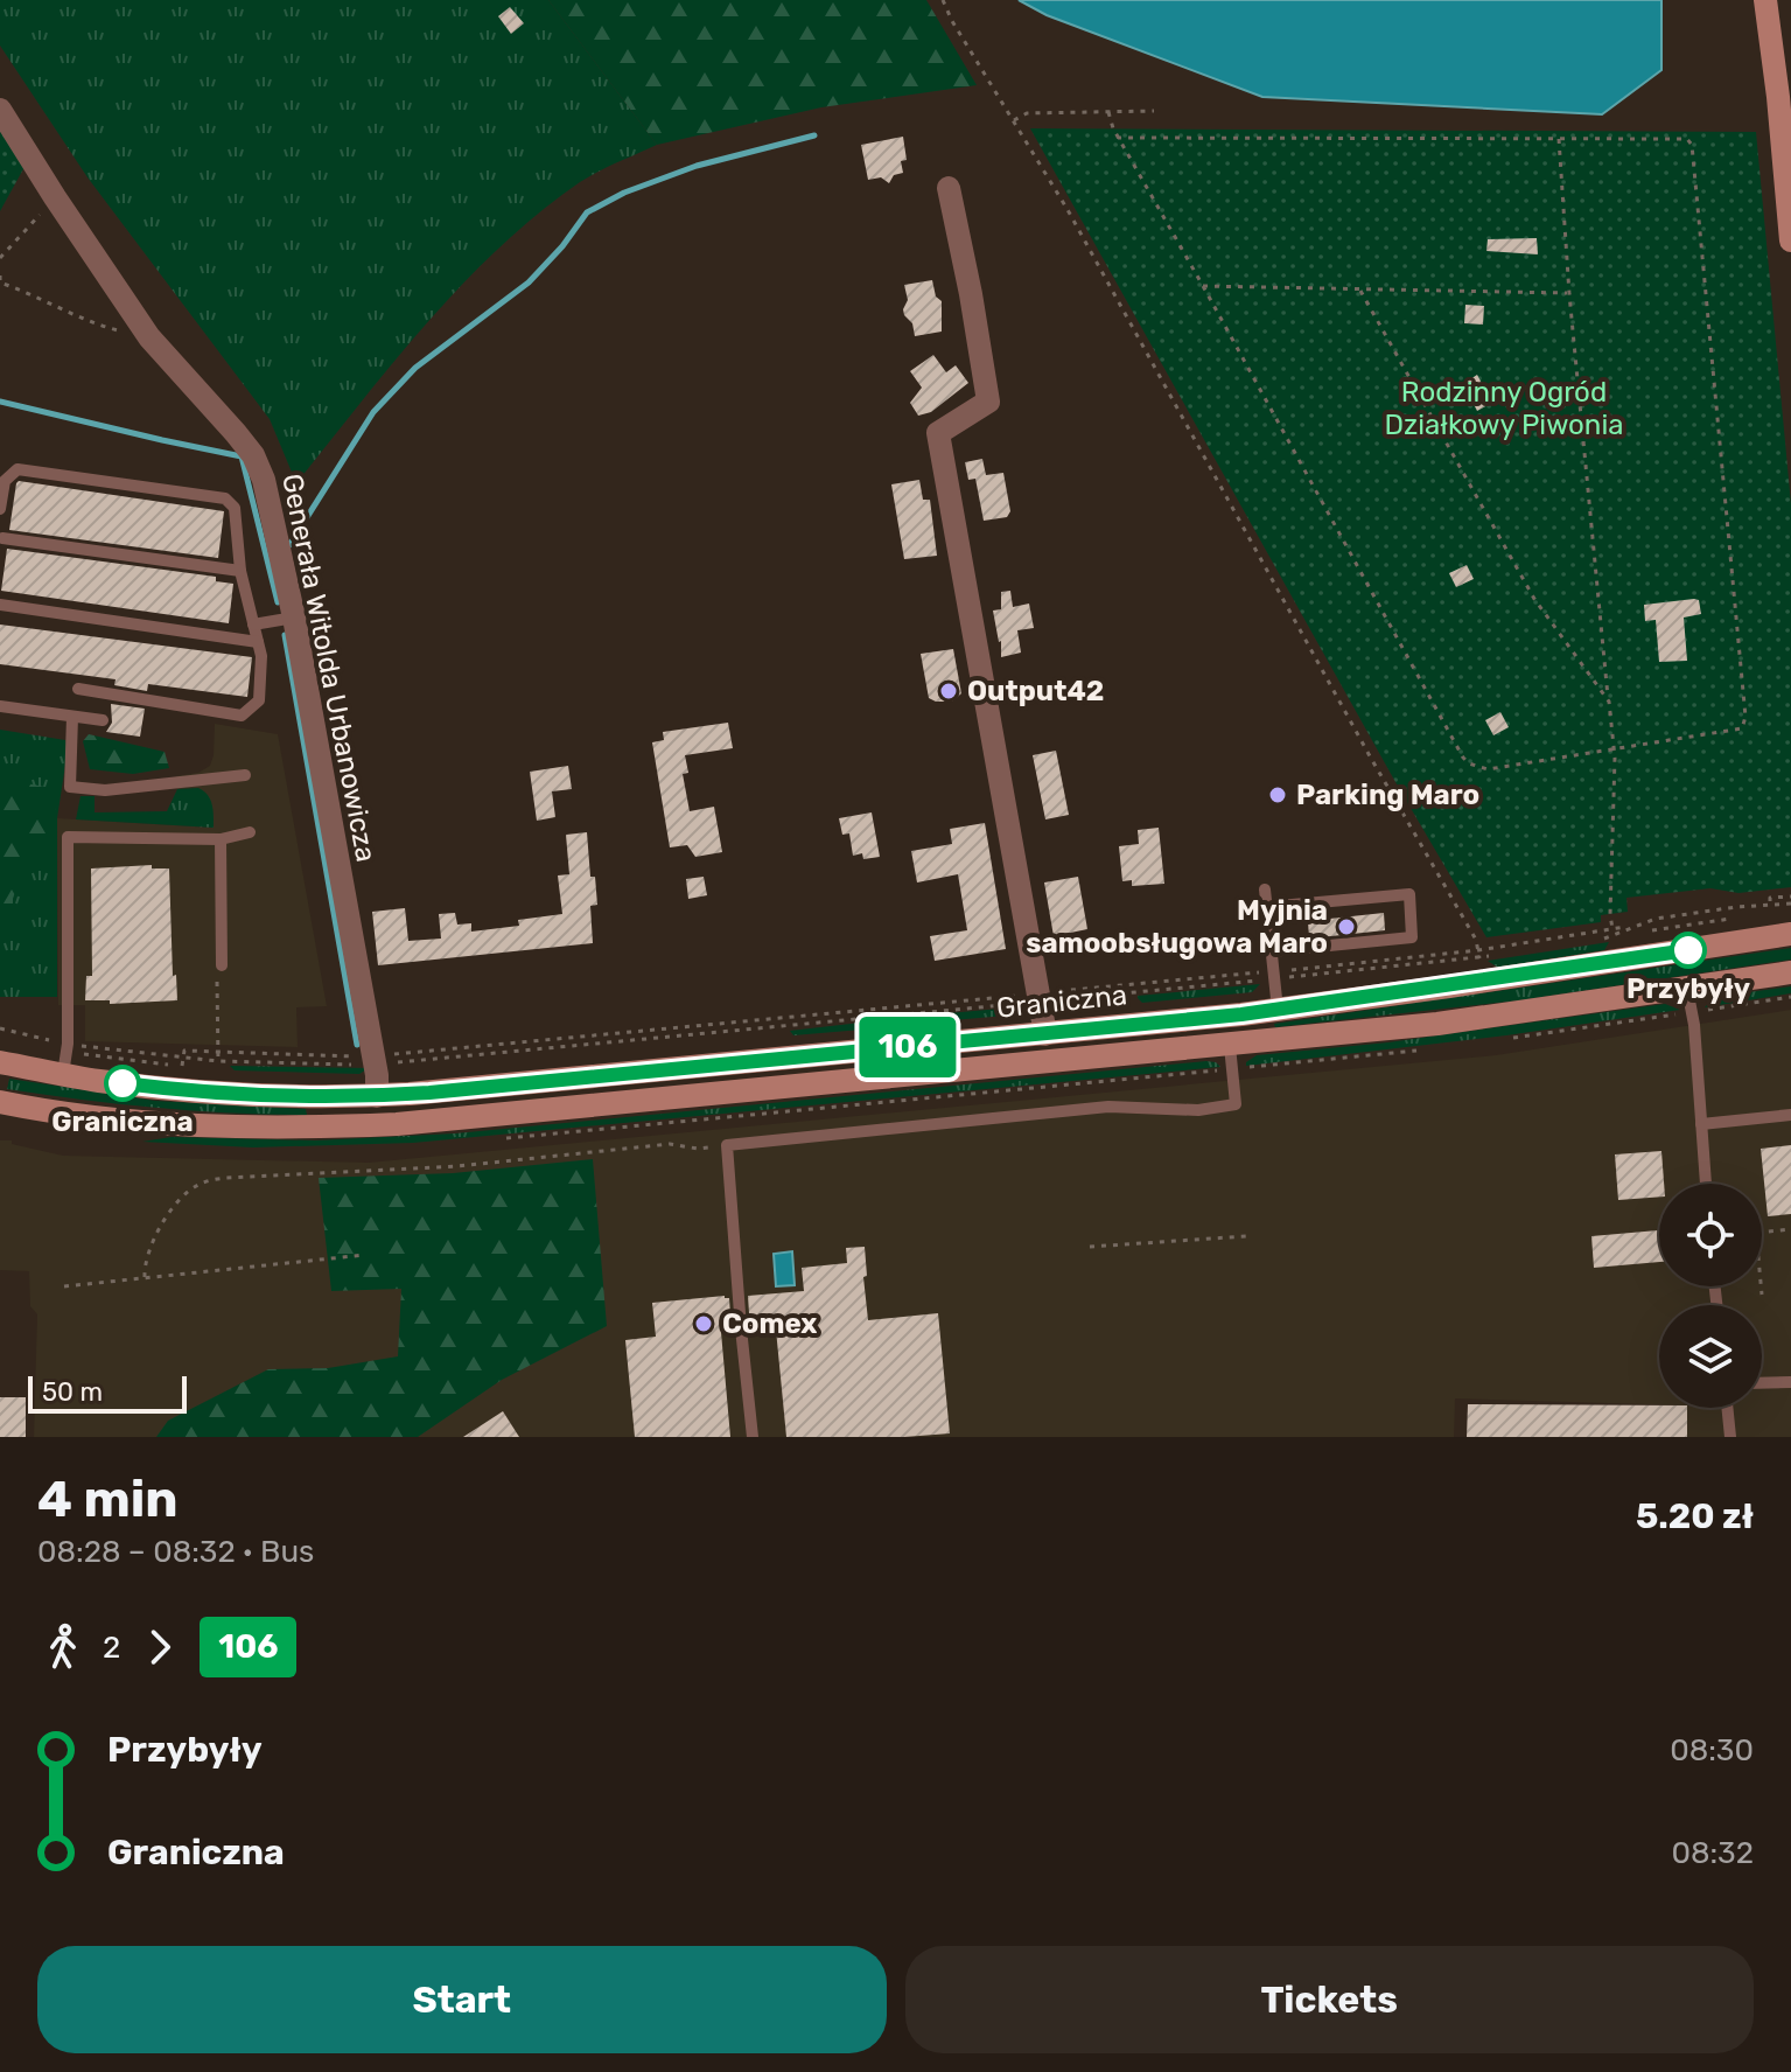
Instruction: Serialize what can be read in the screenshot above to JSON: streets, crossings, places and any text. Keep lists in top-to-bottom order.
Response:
{
  "streets": {
    "main road": ["Graniczna"],
    "street": ["Generała Witolda Urbanowicza"]
  },
  "crossings": [
    ["Generała Witolda Urbanowicza", "Graniczna"]
  ],
  "parks": ["Rodzinny Ogród Działkowy Piwonia"],
  "places": [
    "Output42",
    "Parking Maro",
    "Myjnia samoobsługowa Maro",
    "Przybyły",
    "Graniczna",
    "Comex"
  ],
  "lines": ["bus line 106"],
  "scale_bar": "50 m",
  "page": {
    "on_map": "106",
    "scale": "50 m",
    "heading": ["4 min", "08:28 – 08:32 · Bus", "5.20 zł"],
    "legs": ["2", "106"],
    "list": [
      {
        "name": "Przybyły",
        "value": "08:30"
      },
      {
        "name": "Graniczna",
        "value": "08:32"
      }
    ],
    "buttons": ["Start", "Tickets"]
  }
}
